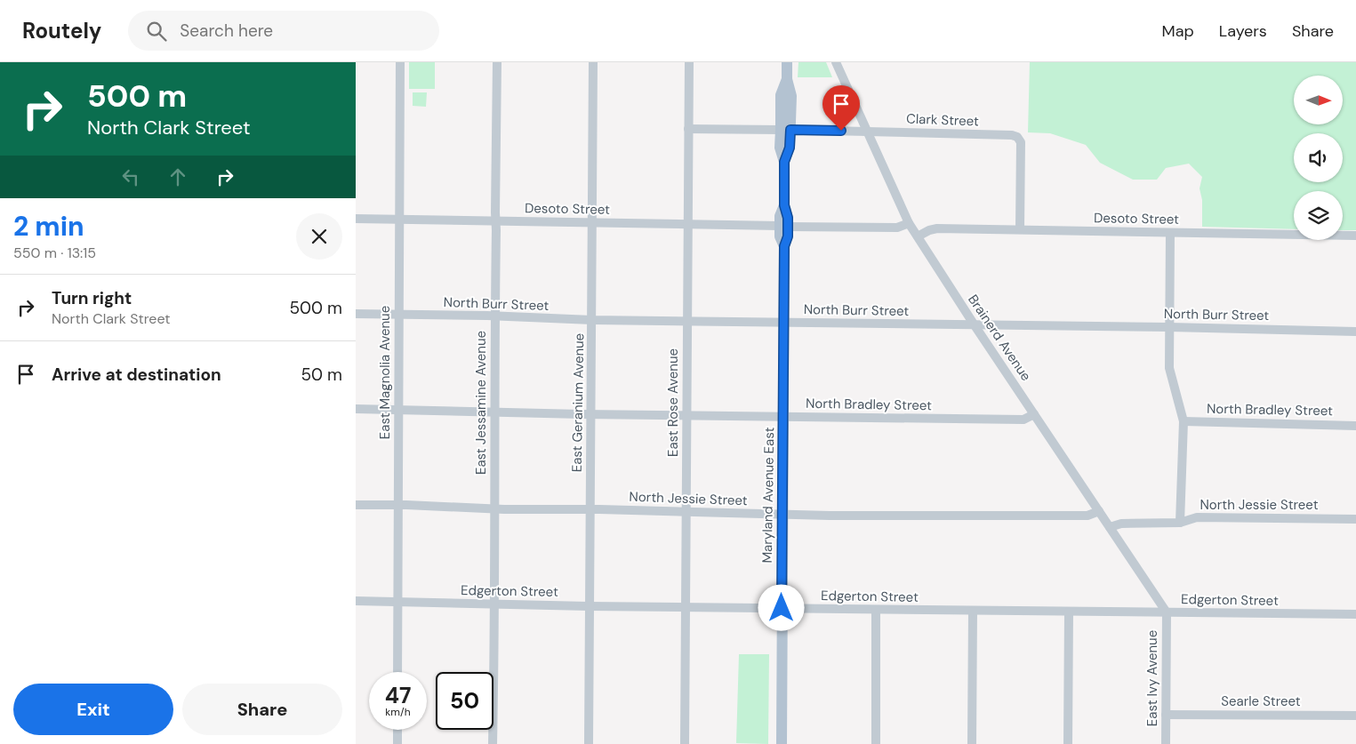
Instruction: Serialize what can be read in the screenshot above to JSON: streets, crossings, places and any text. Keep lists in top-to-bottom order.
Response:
{
  "streets": {
    "main road": ["Maryland Avenue East"],
    "street": [
      "Clark Street",
      "Desoto Street",
      "North Burr Street",
      "Brainerd Avenue",
      "East Magnolia Avenue",
      "East Jessamine Avenue",
      "East Geranium Avenue",
      "East Rose Avenue",
      "North Bradley Street",
      "North Jessie Street",
      "Edgerton Street",
      "East Ivy Avenue",
      "Searle Street"
    ]
  },
  "crossings": [
    ["Clark Street", "Desoto Street"],
    ["Clark Street", "Brainerd Avenue"],
    ["Clark Street", "East Rose Avenue"],
    ["Clark Street", "Maryland Avenue East"],
    ["Desoto Street", "Brainerd Avenue"],
    ["Desoto Street", "East Magnolia Avenue"],
    ["Desoto Street", "East Jessamine Avenue"],
    ["Desoto Street", "East Geranium Avenue"],
    ["Desoto Street", "East Rose Avenue"],
    ["Desoto Street", "Maryland Avenue East"],
    ["North Burr Street", "Brainerd Avenue"],
    ["North Burr Street", "East Magnolia Avenue"],
    ["North Burr Street", "East Jessamine Avenue"],
    ["North Burr Street", "East Geranium Avenue"],
    ["North Burr Street", "East Rose Avenue"],
    ["North Burr Street", "Maryland Avenue East"],
    ["Brainerd Avenue", "North Bradley Street"],
    ["Brainerd Avenue", "North Jessie Street"],
    ["Brainerd Avenue", "Edgerton Street"],
    ["Brainerd Avenue", "East Ivy Avenue"],
    ["East Magnolia Avenue", "North Bradley Street"],
    ["East Magnolia Avenue", "North Jessie Street"],
    ["East Magnolia Avenue", "Edgerton Street"],
    ["East Jessamine Avenue", "North Bradley Street"],
    ["East Jessamine Avenue", "North Jessie Street"],
    ["East Jessamine Avenue", "Edgerton Street"],
    ["East Geranium Avenue", "North Bradley Street"],
    ["East Geranium Avenue", "North Jessie Street"],
    ["East Geranium Avenue", "Edgerton Street"],
    ["East Rose Avenue", "North Bradley Street"],
    ["East Rose Avenue", "North Jessie Street"],
    ["East Rose Avenue", "Edgerton Street"],
    ["North Bradley Street", "Maryland Avenue East"],
    ["Maryland Avenue East", "North Jessie Street"],
    ["Maryland Avenue East", "Edgerton Street"],
    ["Edgerton Street", "East Ivy Avenue"],
    ["East Ivy Avenue", "Searle Street"]
  ],
  "north": "right",
  "page": {
    "header": "Routely",
    "search": "Search here",
    "nav": ["Map", "Layers", "Share"],
    "turn": ["500 m", "North Clark Street"],
    "heading": ["2 min", "550 m · 13:15"],
    "list": [
      {
        "name": "Turn right",
        "note": "North Clark Street",
        "value": "500 m"
      },
      {
        "name": "Arrive at destination",
        "value": "50 m"
      }
    ],
    "speed": "47 km/h",
    "limit": "50",
    "buttons": ["Exit", "Share"]
  }
}
